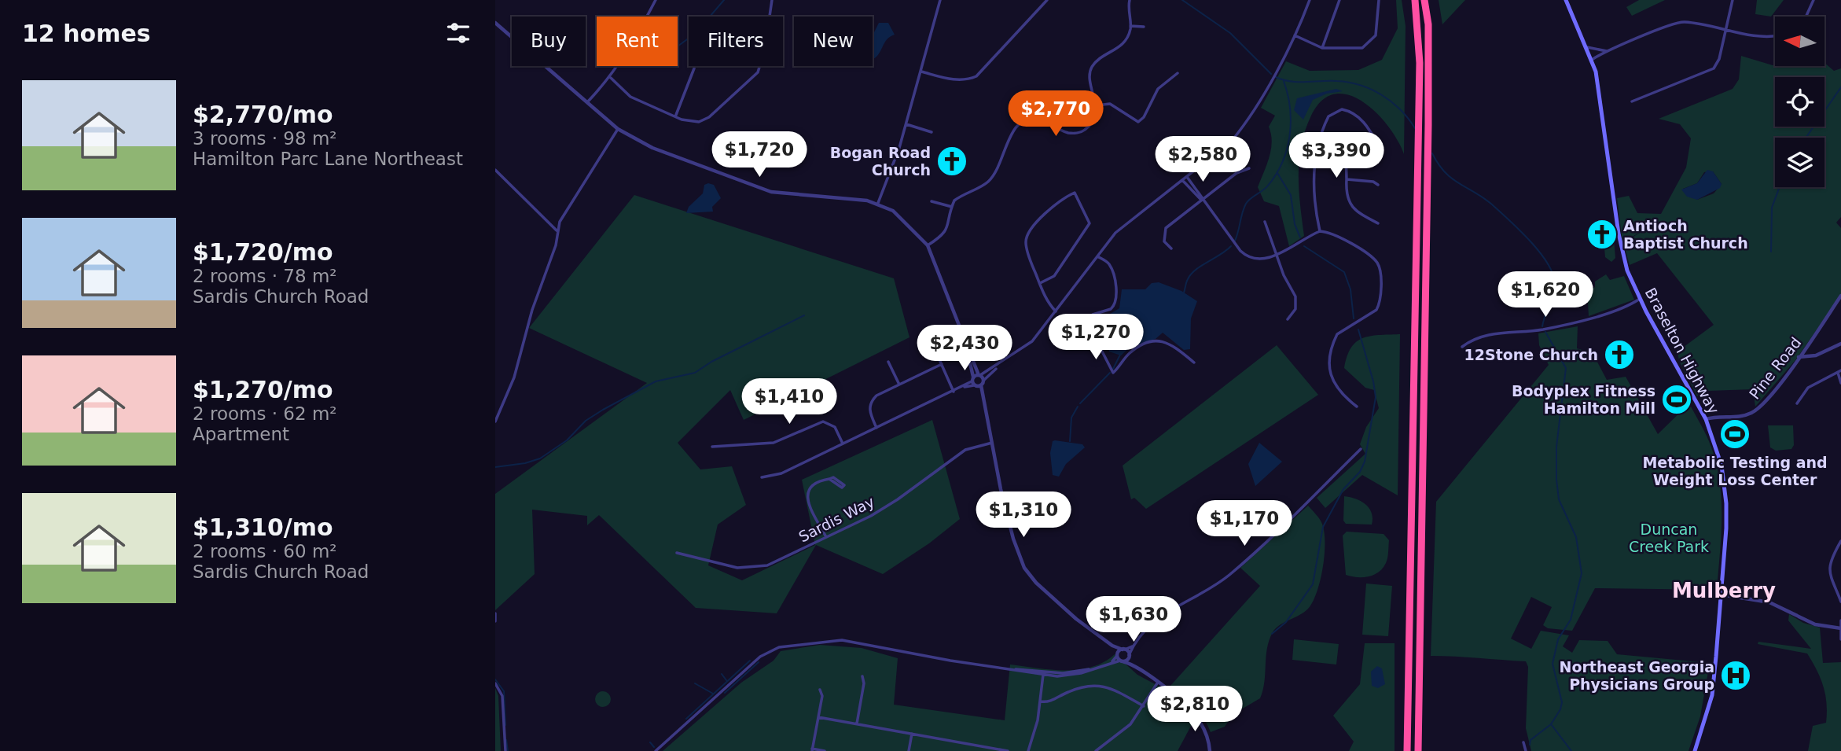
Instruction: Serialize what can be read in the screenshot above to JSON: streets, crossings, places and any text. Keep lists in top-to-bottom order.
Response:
{
  "streets": {
    "main road": ["Braselton Highway"],
    "street": ["Pine Road", "Sardis Way"]
  },
  "crossings": [
    ["Braselton Highway", "Pine Road"]
  ],
  "districts": ["Mulberry"],
  "parks": ["Duncan Creek Park"],
  "places": {
    "church": ["Bogan Road Church", "Antioch Baptist Church", "12Stone Church"],
    "sports": ["Bodyplex Fitness Hamilton Mill", "Metabolic Testing and Weight Loss Center"],
    "hospital": ["Northeast Georgia Physicians Group"]
  },
  "north": "left",
  "page": {
    "heading": "12 homes",
    "chip": [
      "Buy",
      "Rent",
      "Filters",
      "New"
    ],
    "list": [
      {
        "name": "$2,770/mo",
        "note": "3 rooms · 98 m² · Hamilton Parc Lane Northeast"
      },
      {
        "name": "$1,720/mo",
        "note": "2 rooms · 78 m² · Sardis Church Road"
      },
      {
        "name": "$1,270/mo",
        "note": "2 rooms · 62 m² · Apartment"
      },
      {
        "name": "$1,310/mo",
        "note": "2 rooms · 60 m² · Sardis Church Road"
      }
    ],
    "price": [
      "$2,770",
      "$1,720",
      "$3,390",
      "$2,580",
      "$1,620",
      "$1,270",
      "$2,430",
      "$1,410",
      "$1,310",
      "$1,170",
      "$1,630",
      "$2,810"
    ]
  }
}
